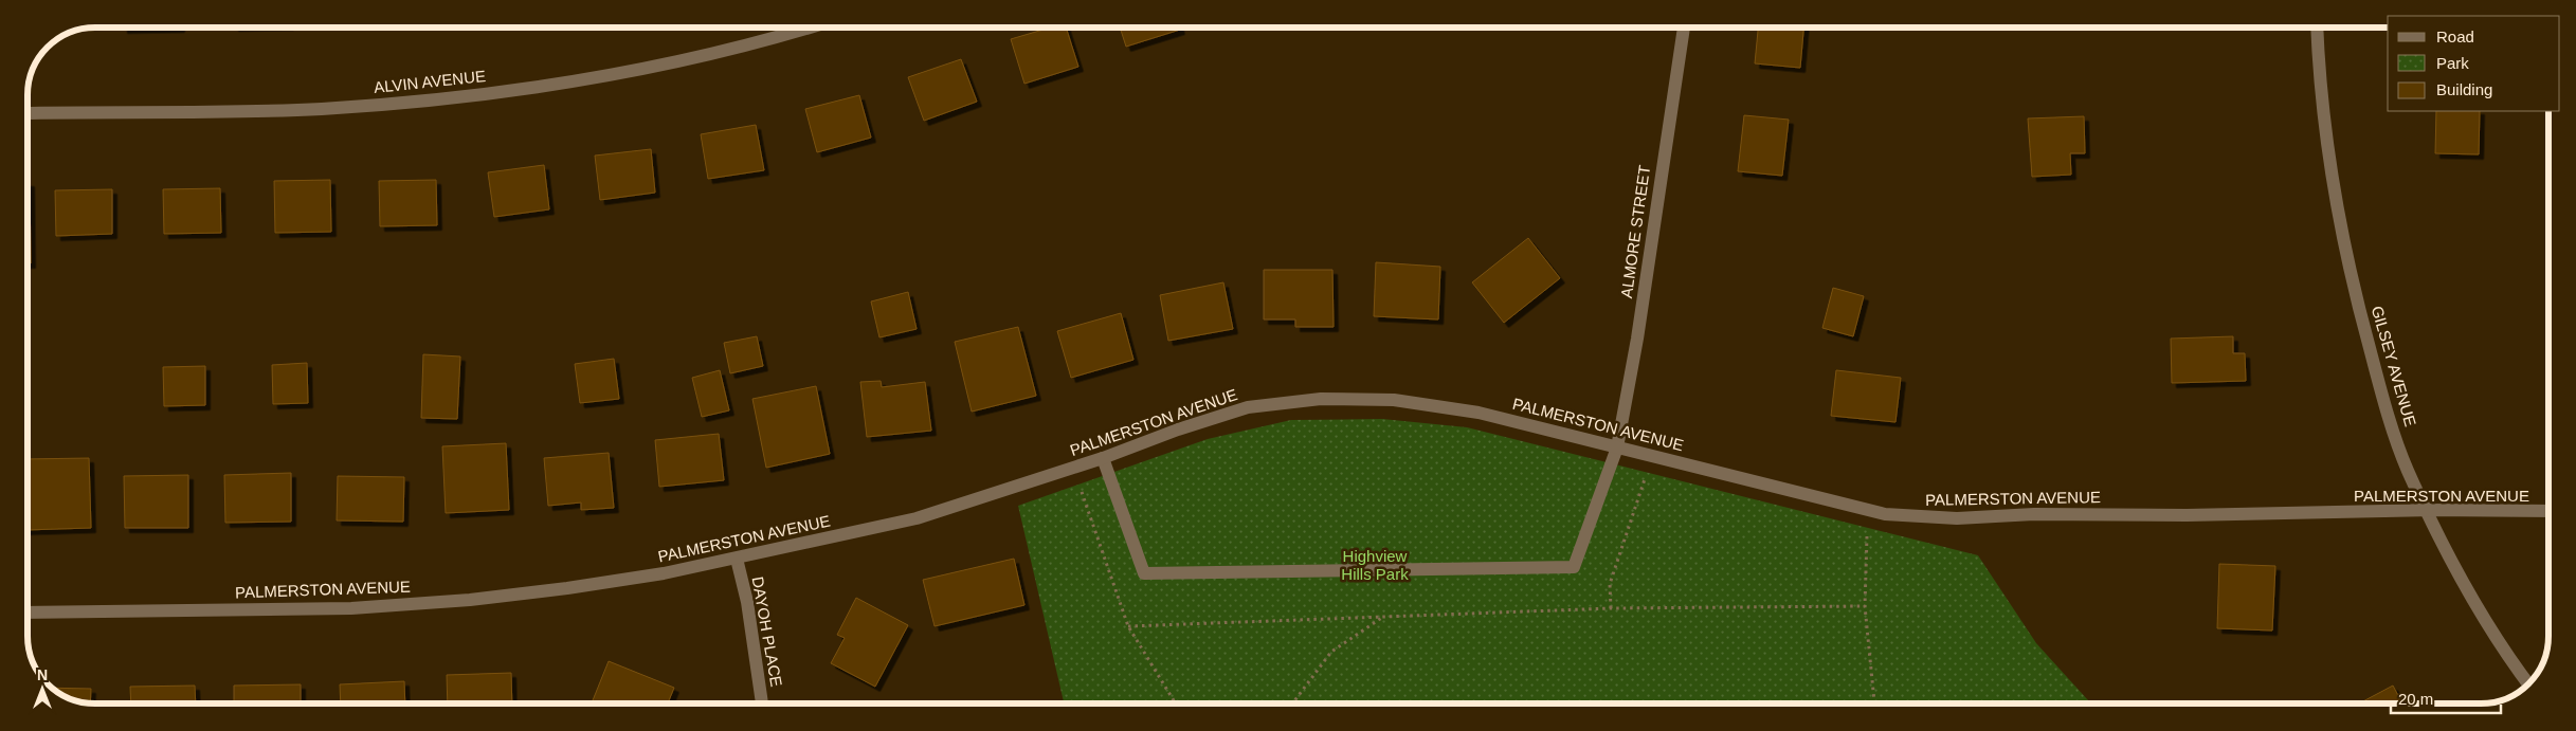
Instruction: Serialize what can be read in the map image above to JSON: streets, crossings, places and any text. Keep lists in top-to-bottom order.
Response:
{
  "streets": {
    "street": [
      "ALVIN AVENUE",
      "ALMORE STREET",
      "GILSEY AVENUE",
      "PALMERSTON AVENUE",
      "DAYOH PLACE"
    ]
  },
  "crossings": [
    ["ALMORE STREET", "PALMERSTON AVENUE"],
    ["GILSEY AVENUE", "PALMERSTON AVENUE"],
    ["PALMERSTON AVENUE", "DAYOH PLACE"]
  ],
  "parks": ["Highview Hills Park"],
  "legend": ["Road", "Park", "Building"],
  "scale_bar": "20 m",
  "north": "top"
}
